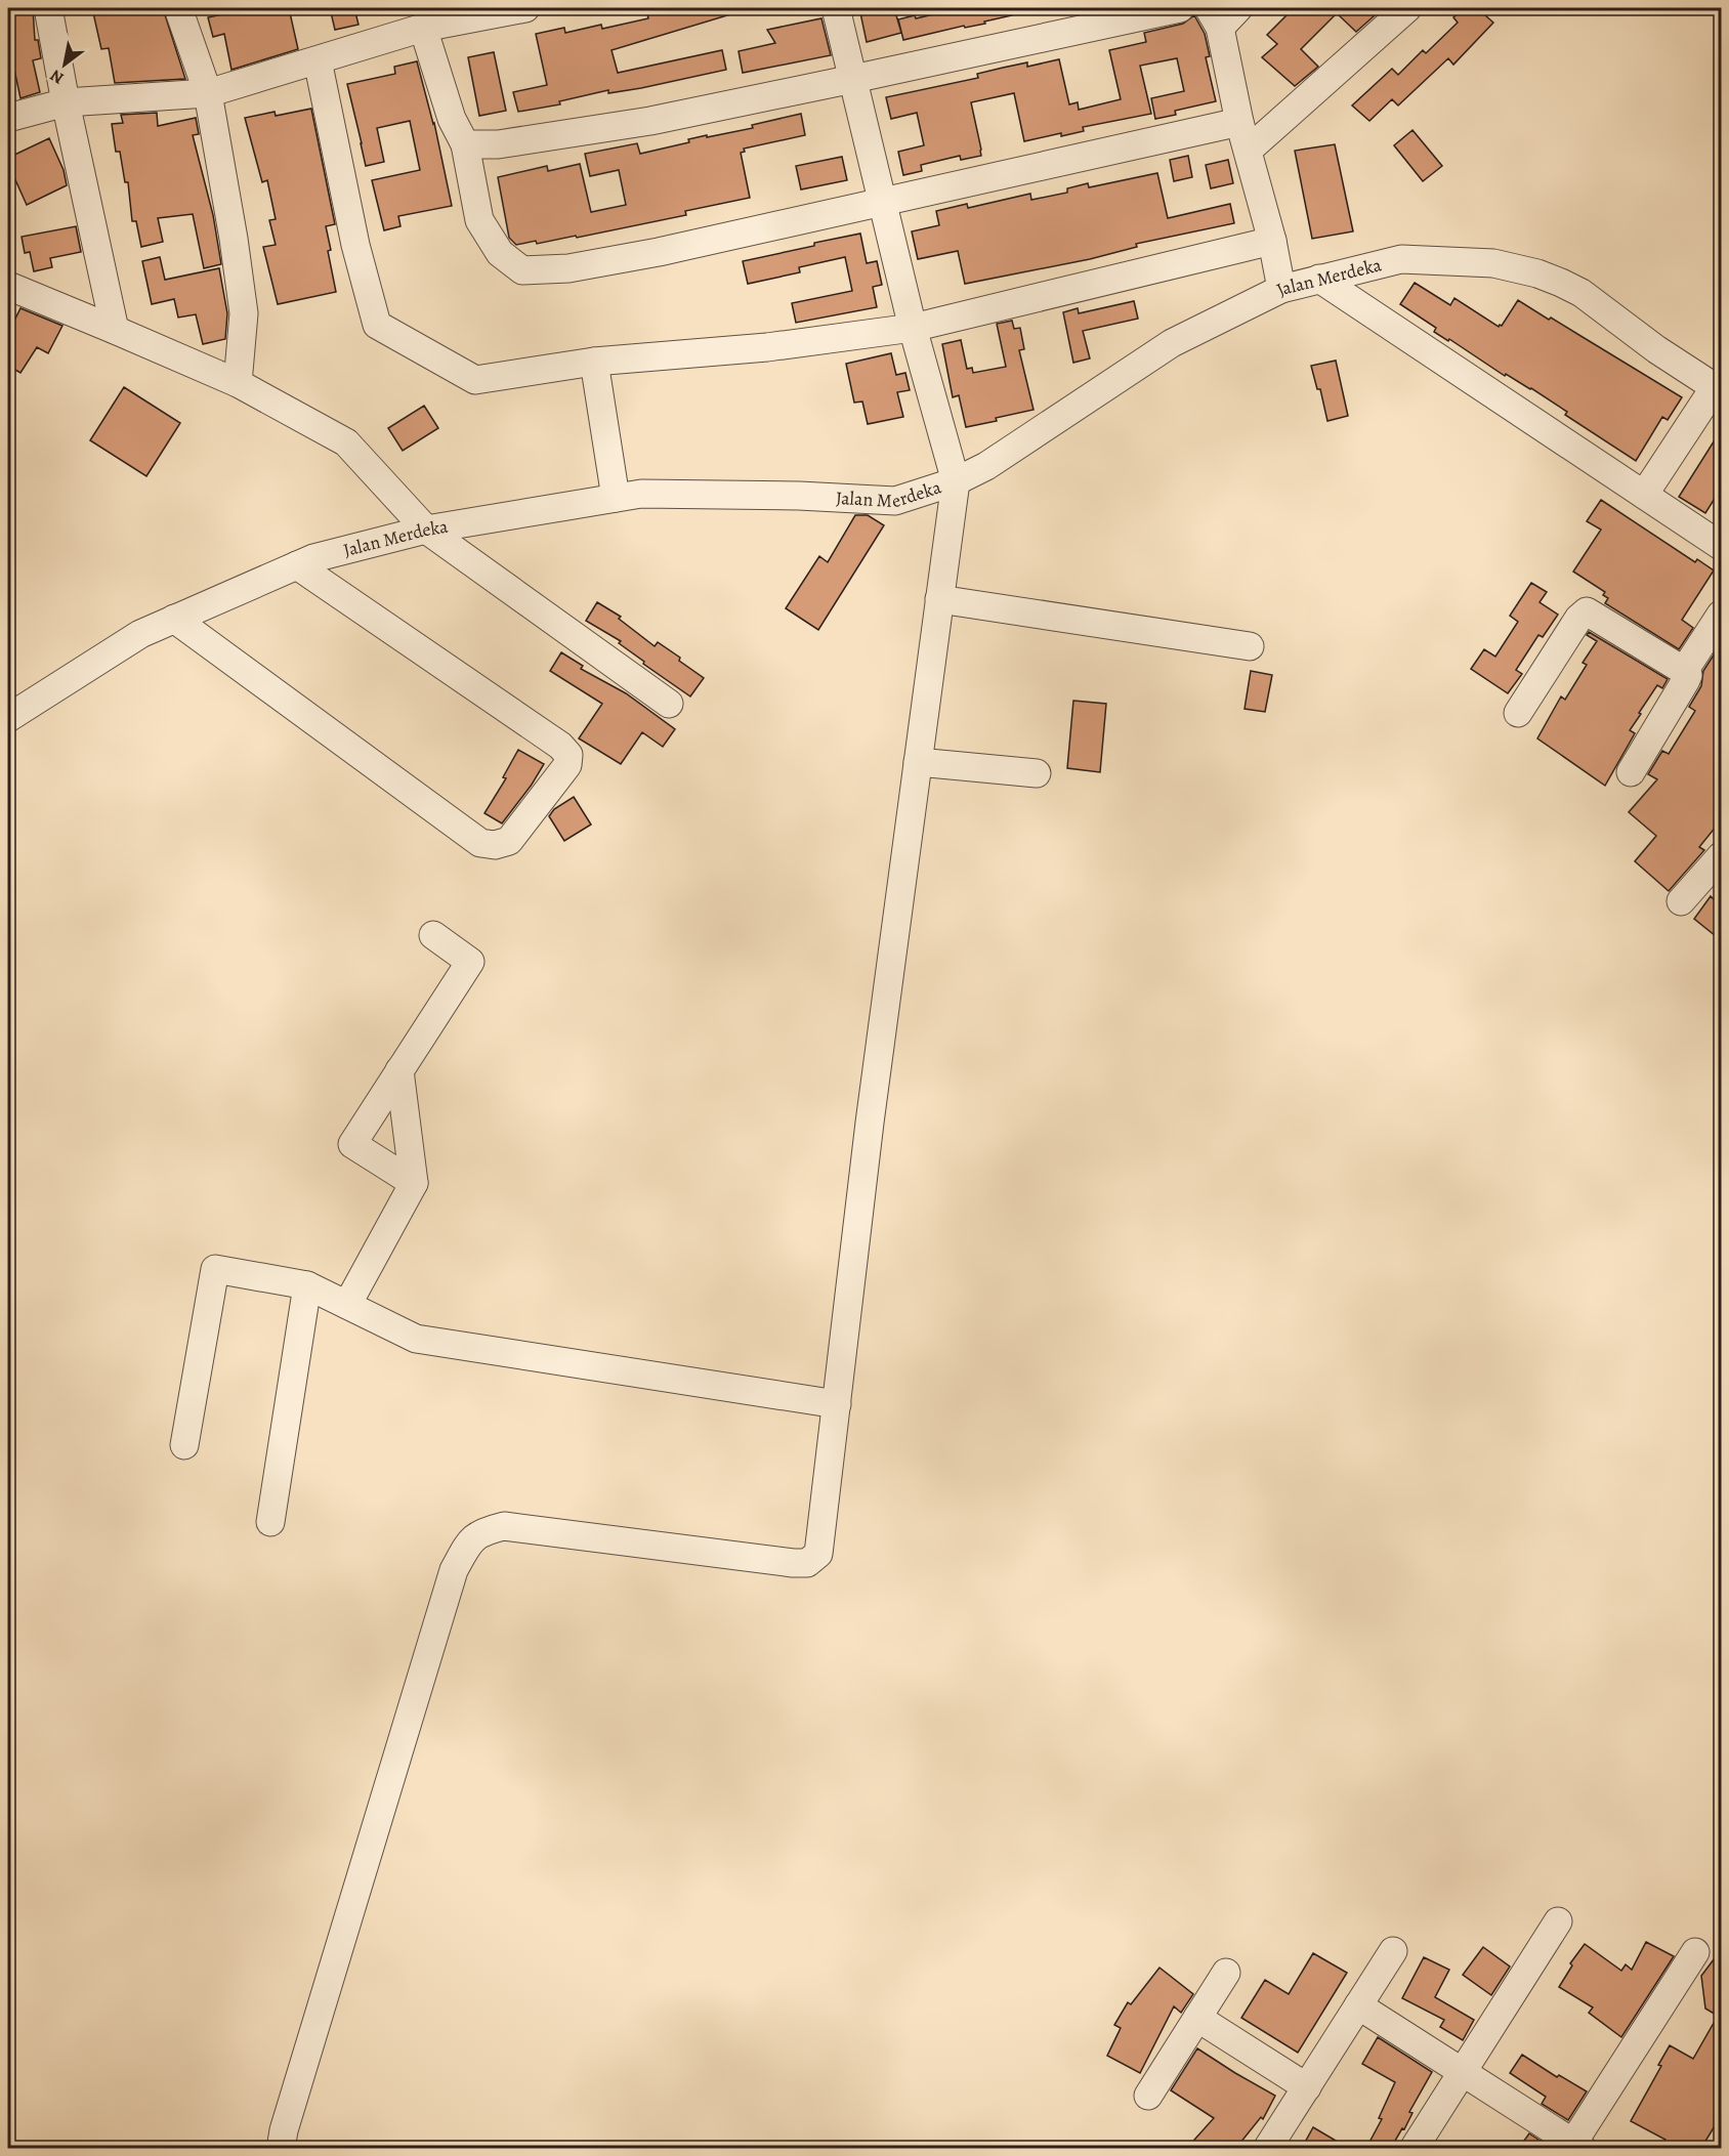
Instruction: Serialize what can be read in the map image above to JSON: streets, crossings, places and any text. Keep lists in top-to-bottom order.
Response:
{
  "streets": {
    "street": ["Jalan Merdeka"]
  },
  "north": "bottom left"
}
